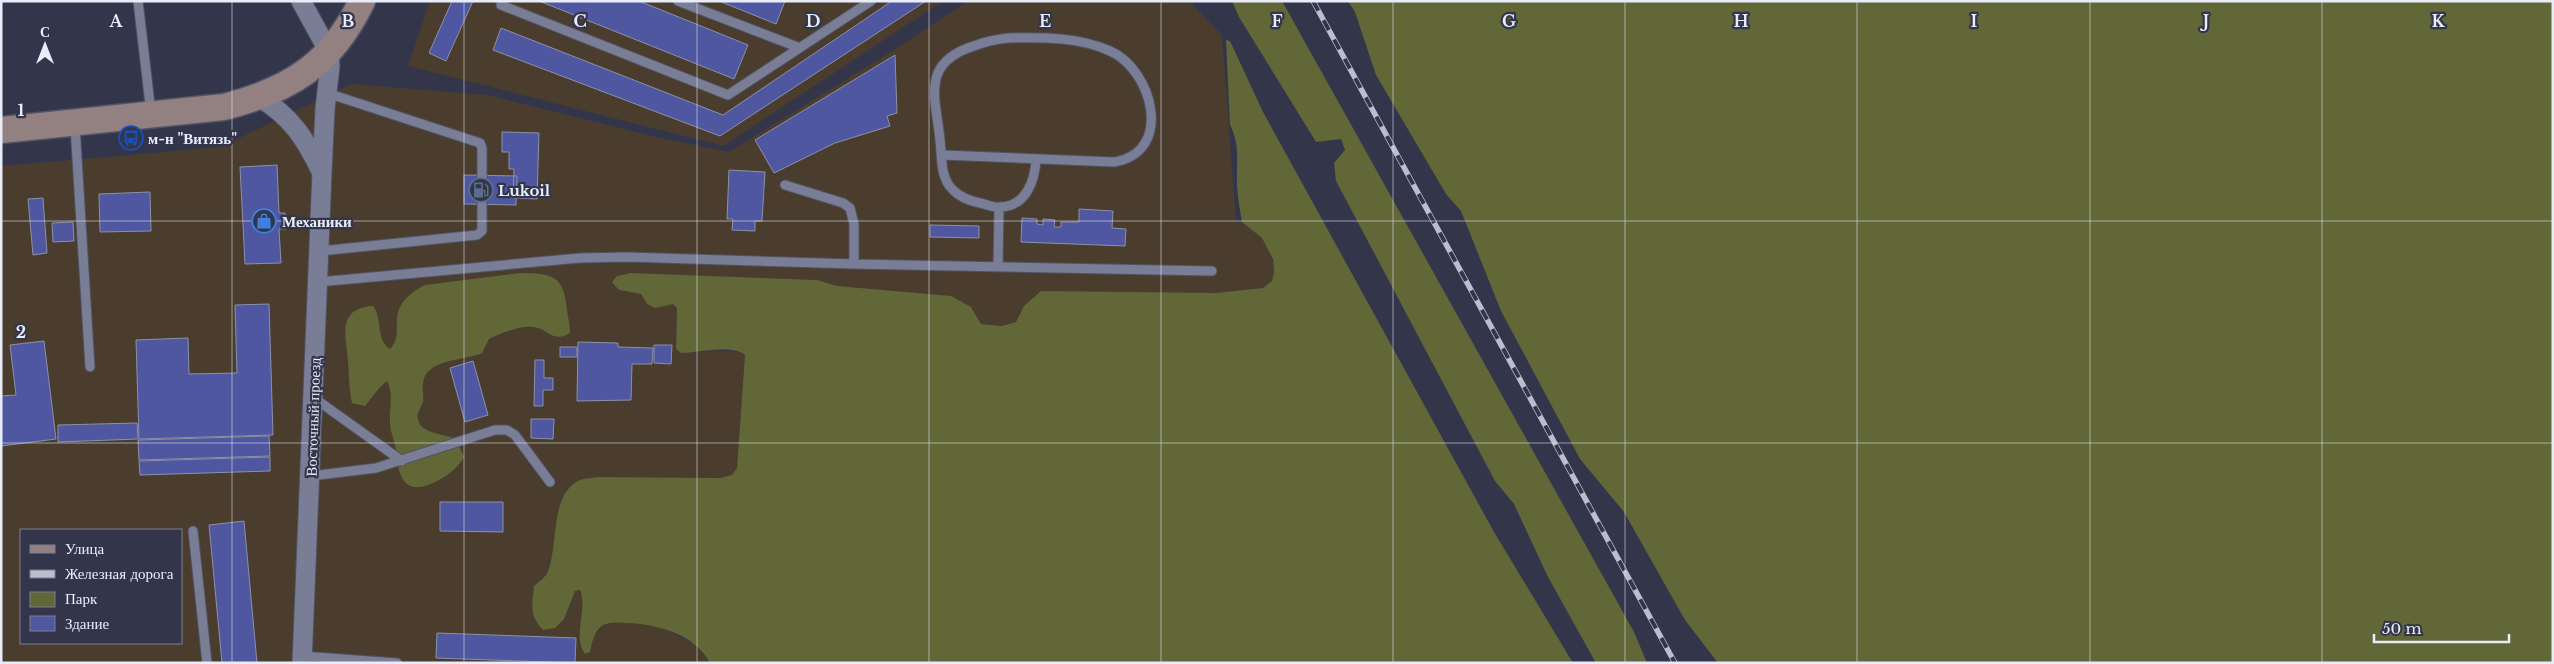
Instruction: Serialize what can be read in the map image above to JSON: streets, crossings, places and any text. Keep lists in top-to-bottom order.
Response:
{
  "streets": {
    "street": ["Восточный проезд"]
  },
  "places": {
    "bus stop": ["м-н \"Витязь\""],
    "fuel station": ["Lukoil"],
    "shop": ["Механики"]
  },
  "legend": [
    "Улица",
    "Железная дорога",
    "Парк",
    "Здание"
  ],
  "scale_bar": "50 m",
  "north": "top",
  "grid": {
    "columns": [
      "A",
      "B",
      "C",
      "D",
      "E",
      "F",
      "G",
      "H",
      "I",
      "J",
      "K"
    ],
    "rows": ["1", "2"]
  }
}
